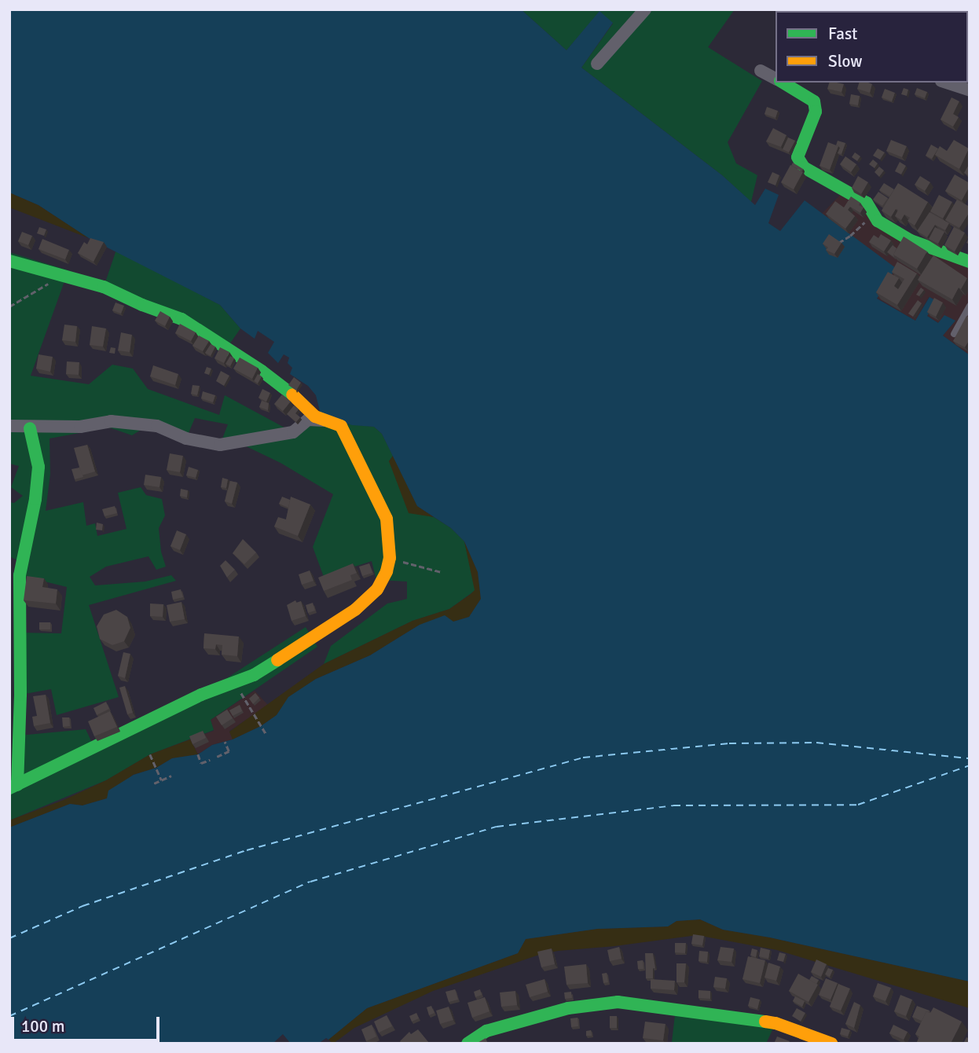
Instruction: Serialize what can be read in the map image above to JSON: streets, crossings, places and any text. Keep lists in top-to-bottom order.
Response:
{
  "legend": ["Fast", "Slow"],
  "scale_bar": "100 m"
}
